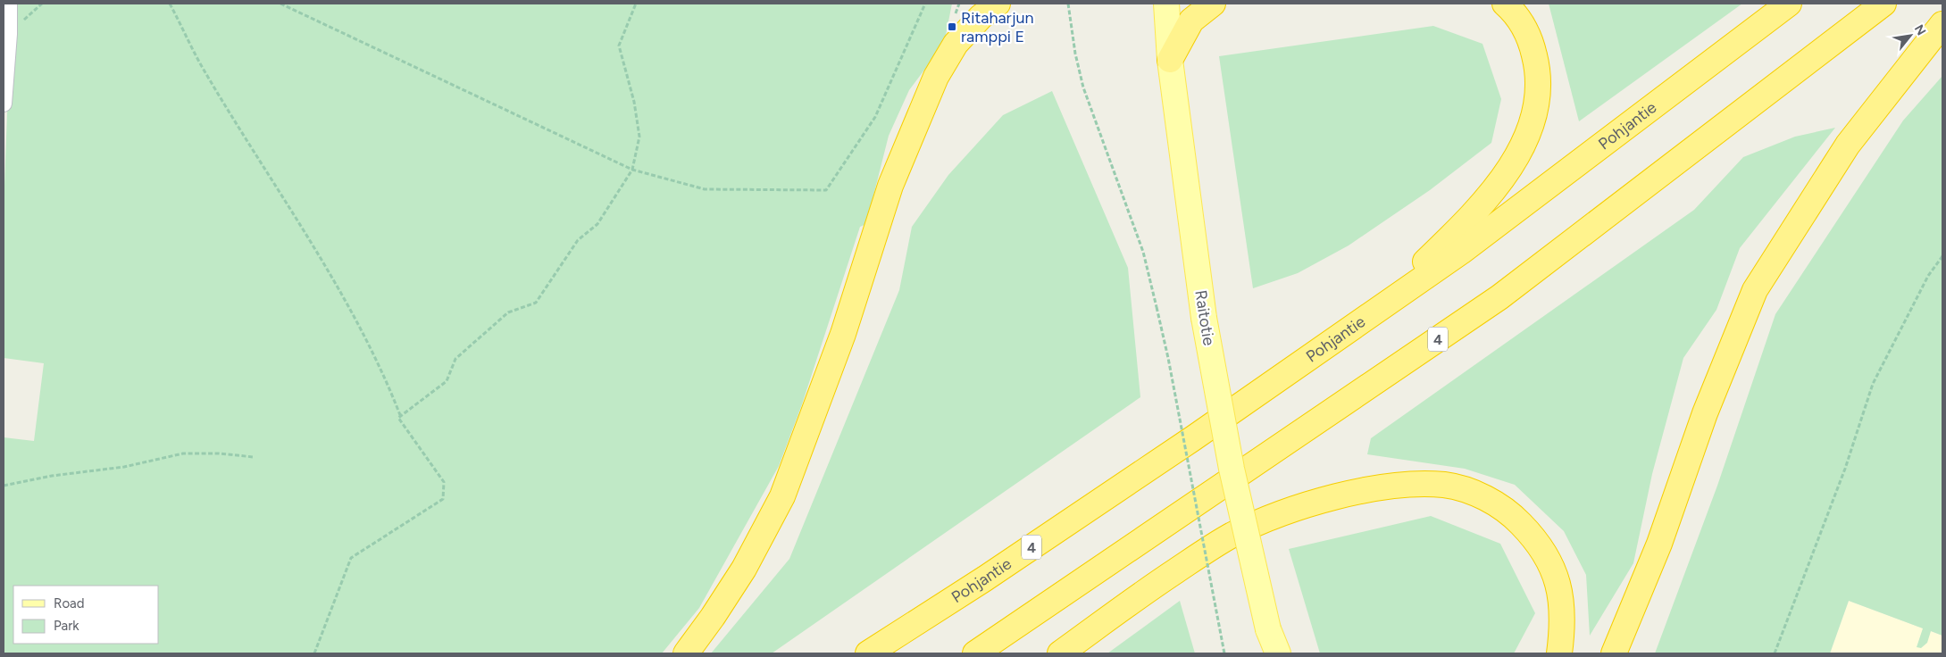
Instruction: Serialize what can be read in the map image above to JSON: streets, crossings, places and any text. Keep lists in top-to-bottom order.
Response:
{
  "streets": {
    "highway": ["Pohjantie", "4"],
    "main road": ["Raitotie"]
  },
  "places": {
    "transit": ["Ritaharjun ramppi E"]
  },
  "legend": ["Road", "Park"],
  "north": "top right"
}
